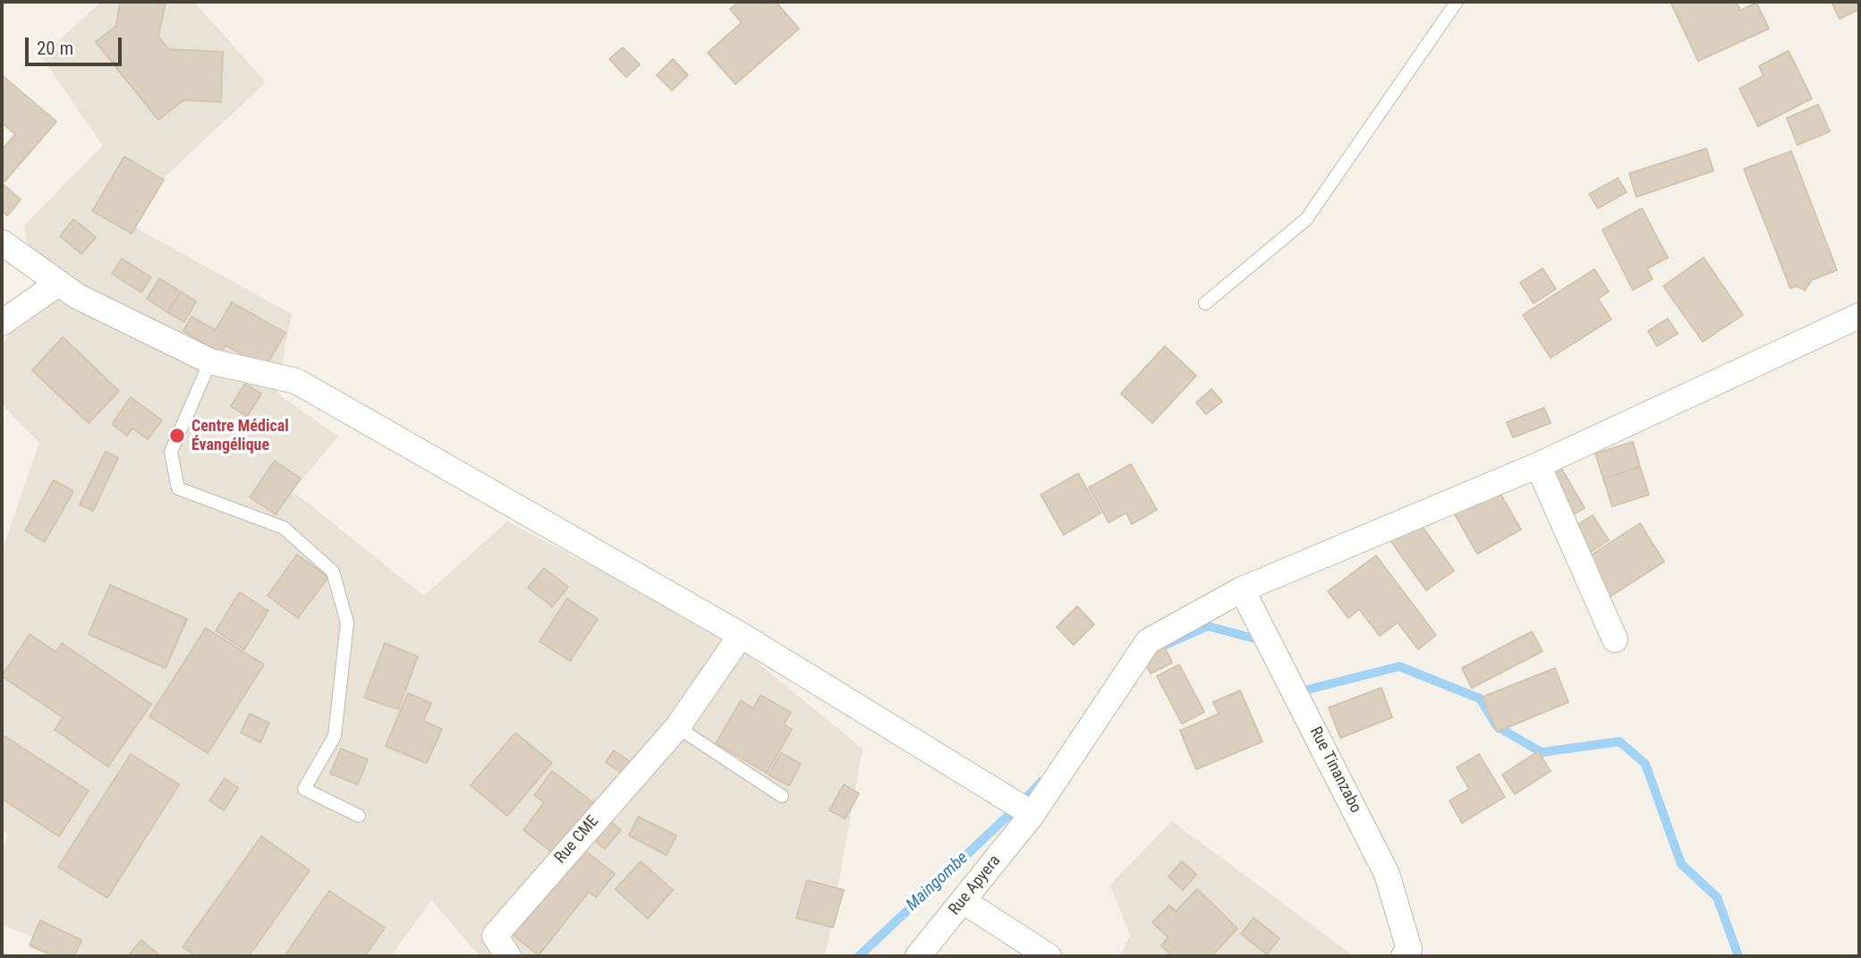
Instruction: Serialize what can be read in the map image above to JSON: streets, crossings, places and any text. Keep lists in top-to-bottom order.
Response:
{
  "streets": {
    "street": ["Rue Tinanzabo", "Rue CME", "Rue Apyera"]
  },
  "crossings": [
    ["Rue Tinanzabo", "Rue Apyera"]
  ],
  "water": ["Maingombe"],
  "places": ["Centre Médical Évangélique"],
  "scale_bar": "20 m"
}
